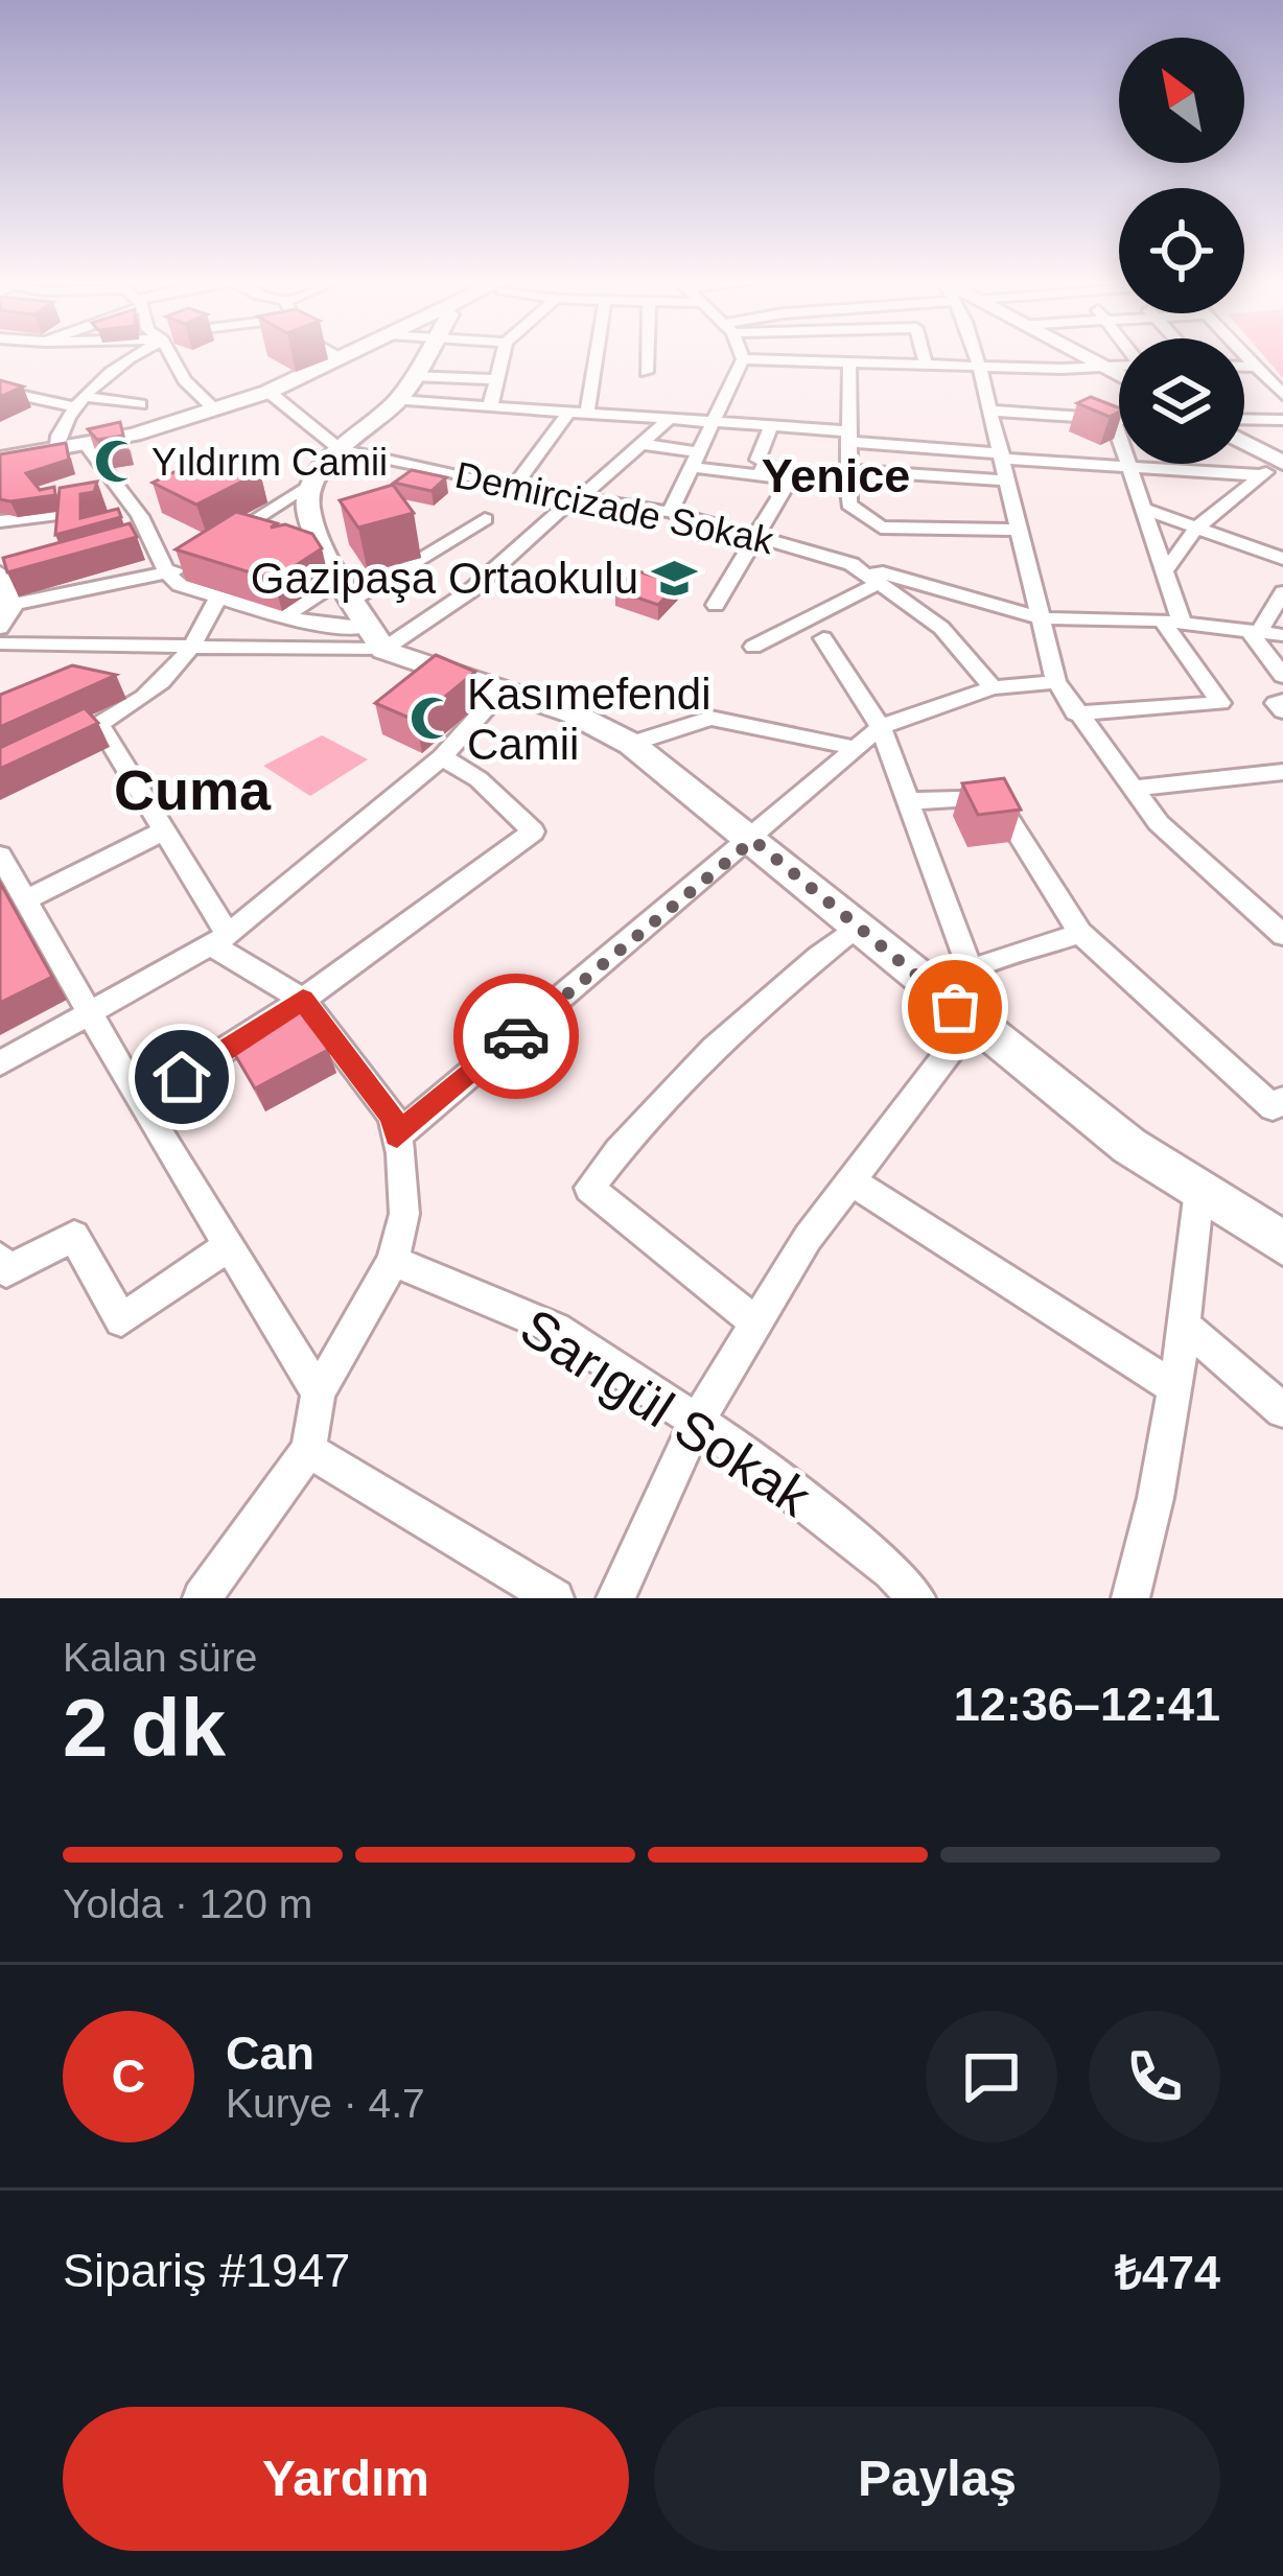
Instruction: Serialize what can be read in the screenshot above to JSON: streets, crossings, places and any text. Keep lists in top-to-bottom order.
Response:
{
  "streets": {
    "street": ["Demircizade Sokak", "Sarıgül Sokak"]
  },
  "districts": ["Yenice", "Cuma"],
  "places": {
    "mosque": ["Yıldırım Camii", "Kasımefendi Camii"],
    "school or university": ["Gazipaşa Ortaokulu"]
  },
  "north": "top left",
  "page": {
    "heading": ["2 dk", "Kalan süre", "12:36–12:41"],
    "panel": [
      "Can",
      "Kurye · 4.7",
      "Sipariş #1947",
      "₺474"
    ],
    "bar": "Yolda · 120 m",
    "round": "C",
    "buttons": ["Yardım", "Paylaş"]
  }
}
